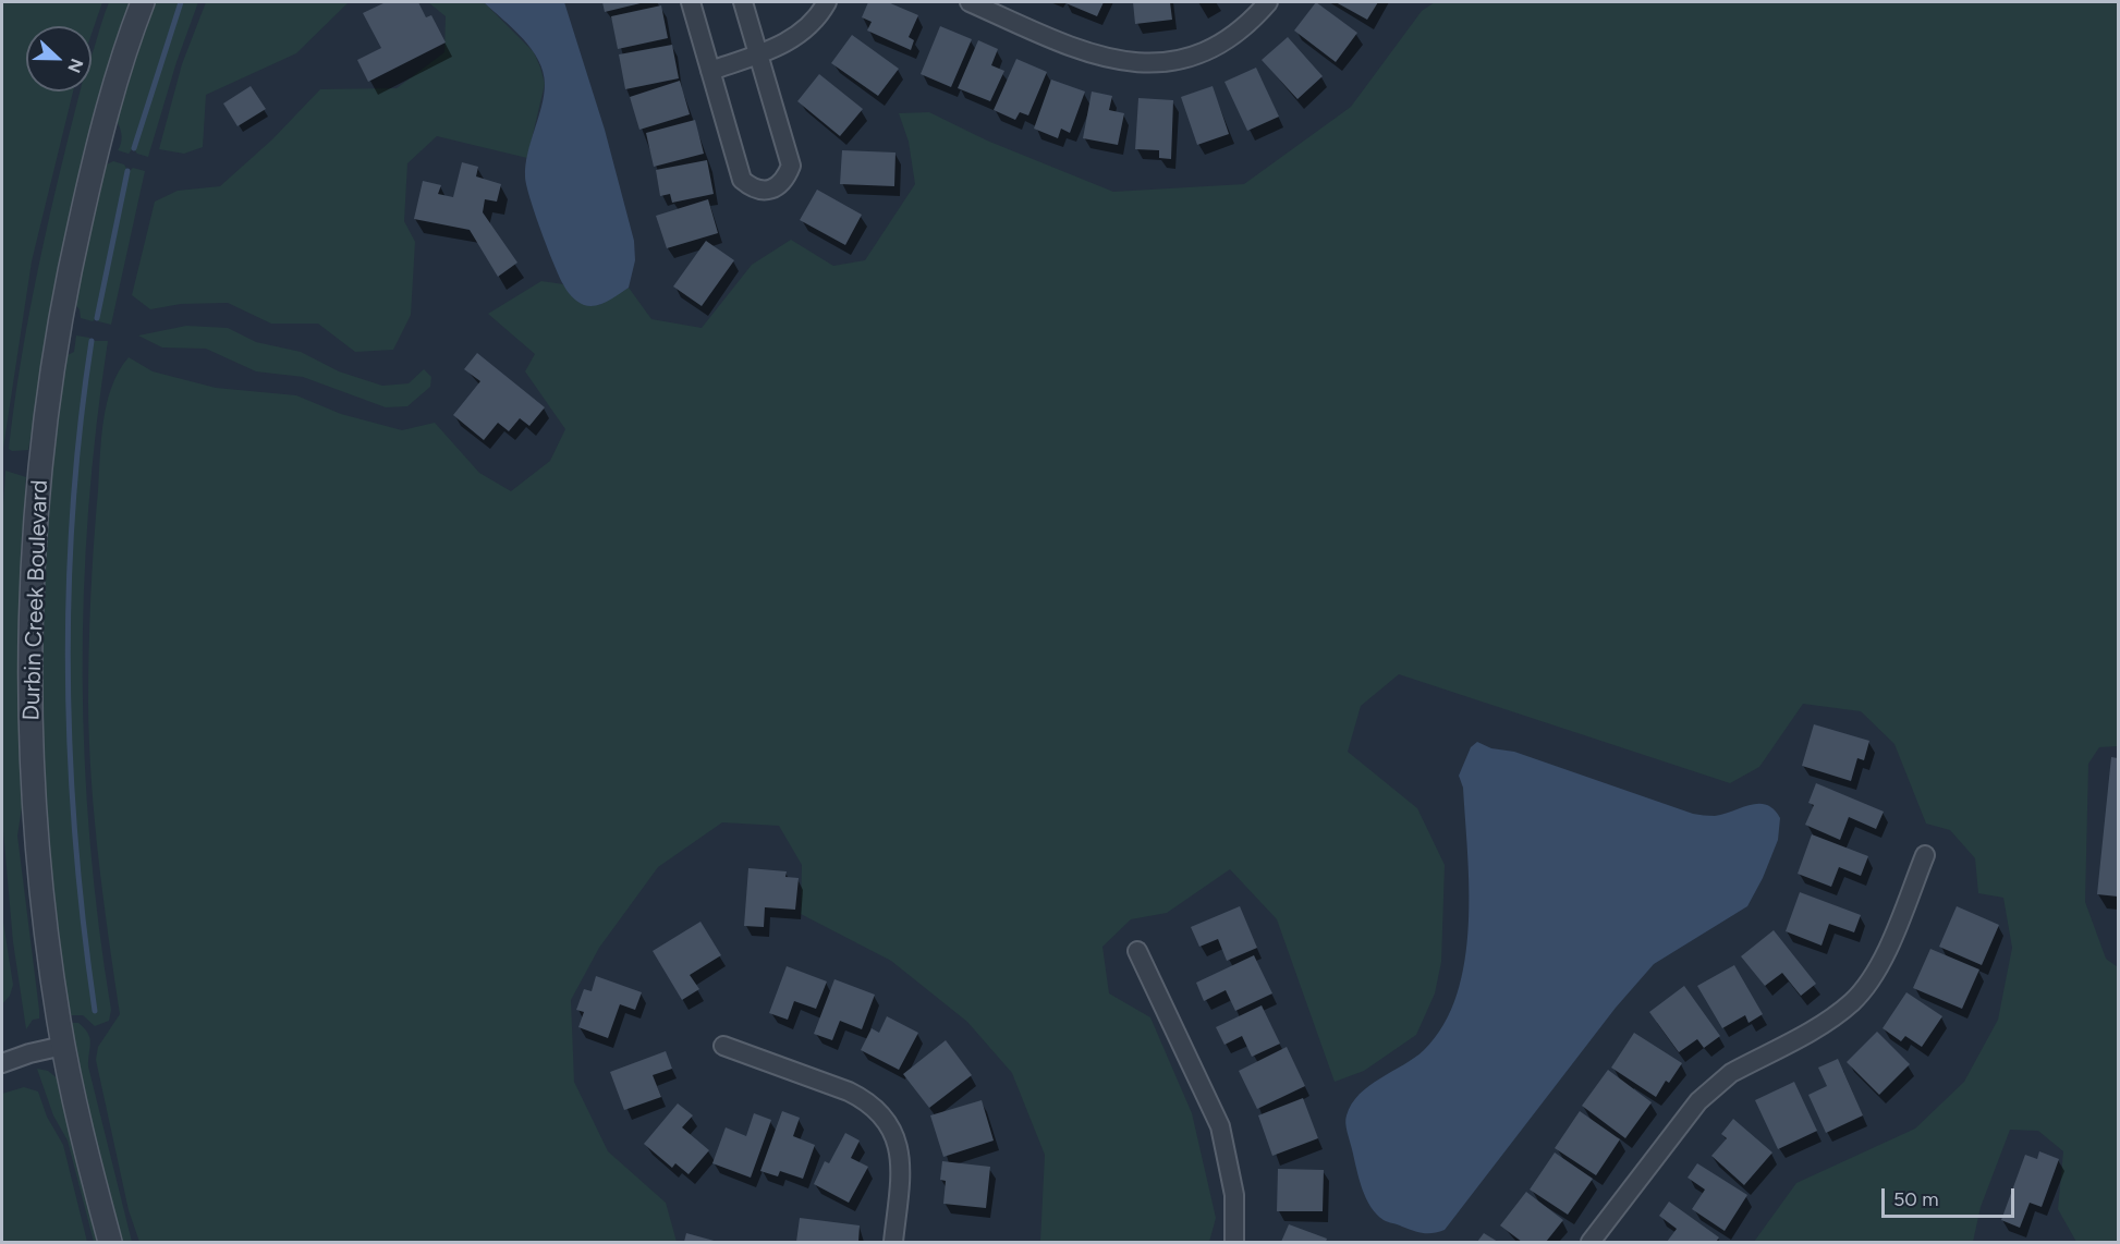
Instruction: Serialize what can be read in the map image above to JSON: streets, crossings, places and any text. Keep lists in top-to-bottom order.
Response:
{
  "streets": {
    "street": ["Durbin Creek Boulevard"]
  },
  "scale_bar": "50 m",
  "north": "right"
}
